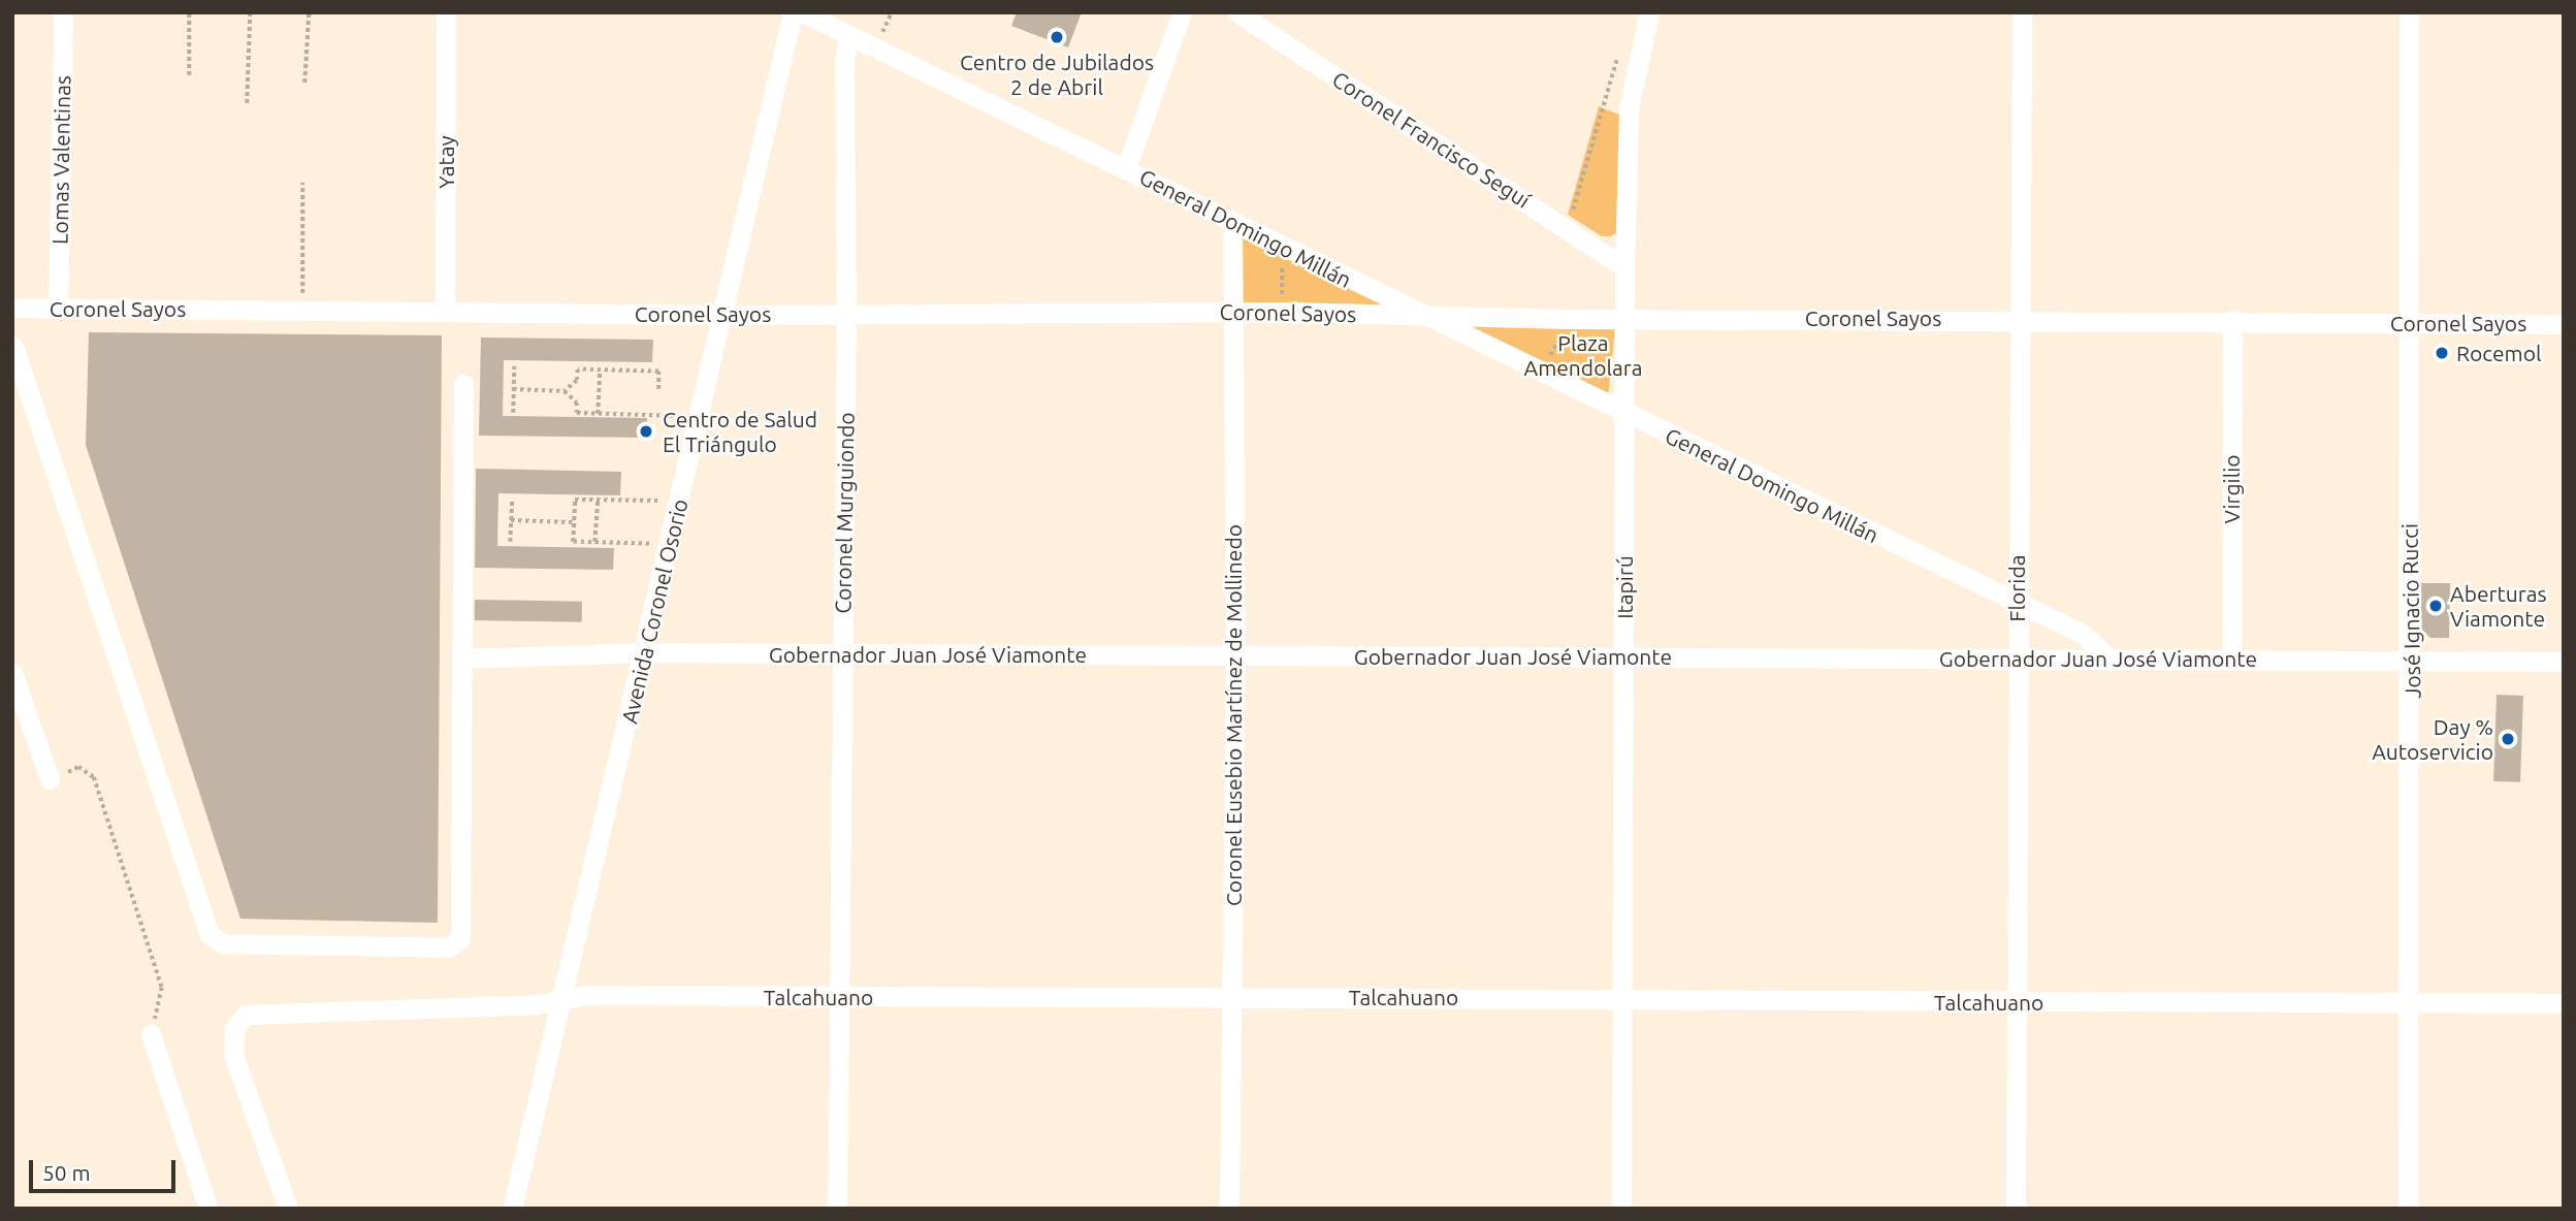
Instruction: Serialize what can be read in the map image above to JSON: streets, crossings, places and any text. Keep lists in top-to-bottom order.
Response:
{
  "streets": {
    "street": [
      "Coronel Francisco Seguí",
      "Lomas Valentinas",
      "Yatay",
      "General Domingo Millán",
      "Coronel Sayos",
      "Virgilio",
      "Coronel Murguiondo",
      "Itapirú",
      "Florida",
      "Avenida Coronel Osorio",
      "José Ignacio Rucci",
      "Gobernador Juan José Viamonte",
      "Coronel Eusebio Martínez de Mollinedo",
      "Talcahuano"
    ]
  },
  "crossings": [
    ["Coronel Francisco Seguí", "Itapirú"],
    ["Lomas Valentinas", "Coronel Sayos"],
    ["Yatay", "Coronel Sayos"],
    ["General Domingo Millán", "Coronel Sayos"],
    ["General Domingo Millán", "Coronel Murguiondo"],
    ["General Domingo Millán", "Itapirú"],
    ["General Domingo Millán", "Florida"],
    ["General Domingo Millán", "Gobernador Juan José Viamonte"],
    ["General Domingo Millán", "Coronel Eusebio Martínez de Mollinedo"],
    ["Coronel Sayos", "Virgilio"],
    ["Coronel Sayos", "Coronel Murguiondo"],
    ["Coronel Sayos", "Itapirú"],
    ["Coronel Sayos", "Florida"],
    ["Coronel Sayos", "Avenida Coronel Osorio"],
    ["Coronel Sayos", "José Ignacio Rucci"],
    ["Coronel Sayos", "Coronel Eusebio Martínez de Mollinedo"],
    ["Virgilio", "Gobernador Juan José Viamonte"],
    ["Coronel Murguiondo", "Gobernador Juan José Viamonte"],
    ["Coronel Murguiondo", "Talcahuano"],
    ["Itapirú", "Gobernador Juan José Viamonte"],
    ["Itapirú", "Talcahuano"],
    ["Florida", "Gobernador Juan José Viamonte"],
    ["Florida", "Talcahuano"],
    ["Avenida Coronel Osorio", "Gobernador Juan José Viamonte"],
    ["Avenida Coronel Osorio", "Talcahuano"],
    ["José Ignacio Rucci", "Gobernador Juan José Viamonte"],
    ["José Ignacio Rucci", "Talcahuano"],
    ["Gobernador Juan José Viamonte", "Coronel Eusebio Martínez de Mollinedo"],
    ["Coronel Eusebio Martínez de Mollinedo", "Talcahuano"]
  ],
  "parks": ["Plaza Amendolara"],
  "places": [
    "Centro de Jubilados 2 de Abril",
    "Rocemol",
    "Centro de Salud El Triángulo",
    "Aberturas Viamonte",
    "Day % Autoservicio"
  ],
  "scale_bar": "50 m"
}
